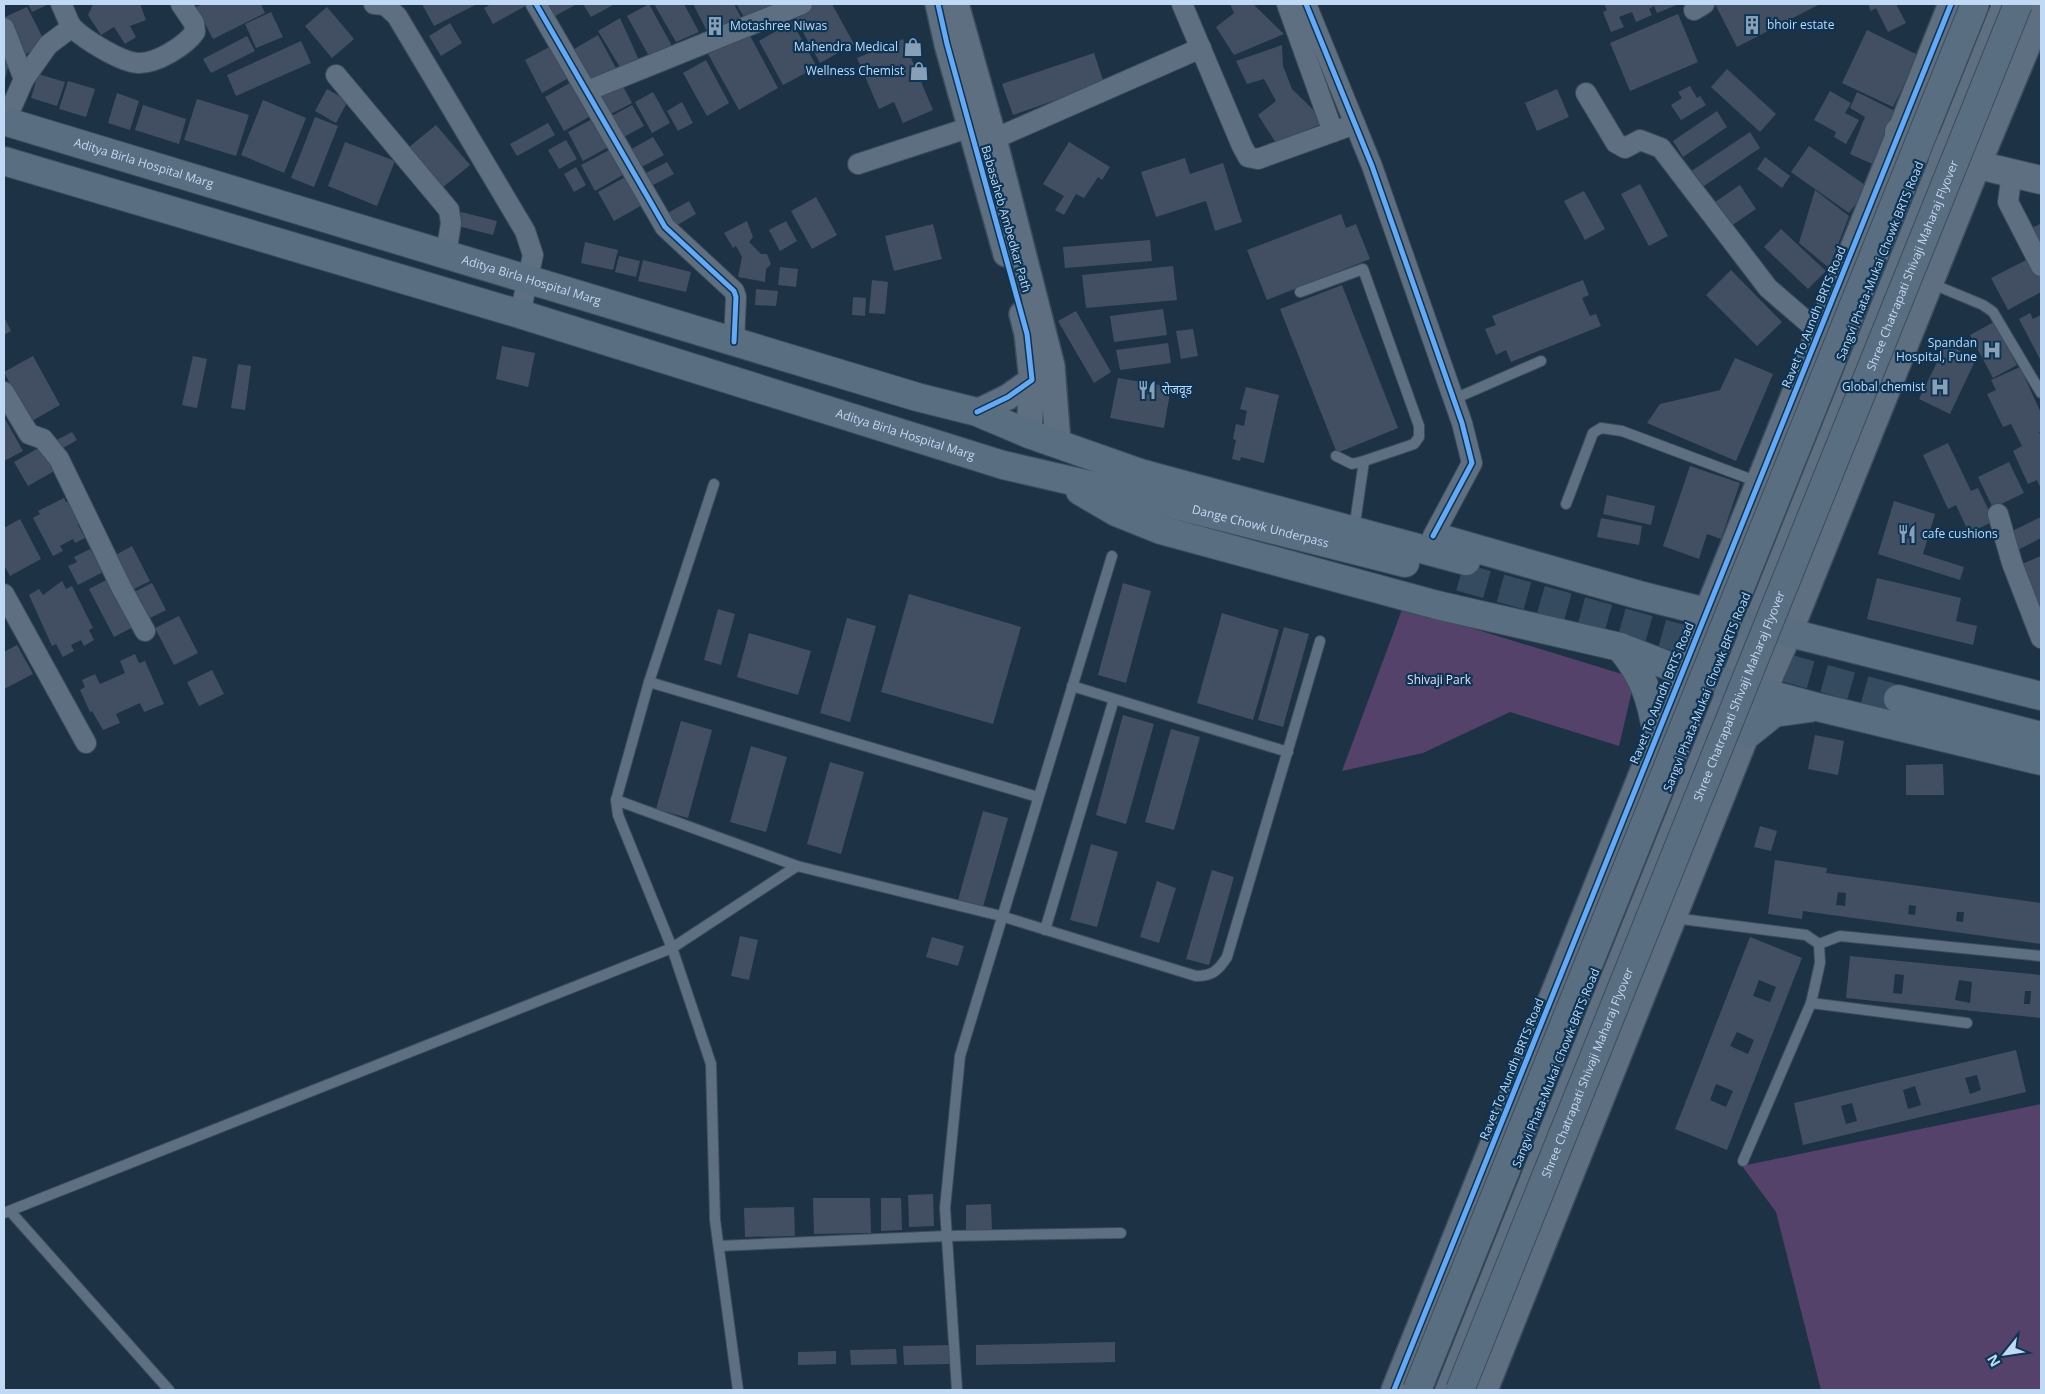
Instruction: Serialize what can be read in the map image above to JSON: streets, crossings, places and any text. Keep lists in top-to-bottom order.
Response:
{
  "streets": {
    "main road": ["Aditya Birla Hospital Marg", "Shree Chatrapati Shivaji Maharaj Flyover", "Dange Chowk Underpass"],
    "street": ["Babasaheb Ambedkar Path", "Ravet To Aundh BRTS Road"],
    "lane": ["Sangvi Phata-Mukai Chowk BRTS Road"]
  },
  "crossings": [
    ["Aditya Birla Hospital Marg", "Babasaheb Ambedkar Path"],
    ["Aditya Birla Hospital Marg", "Dange Chowk Underpass"],
    ["Babasaheb Ambedkar Path", "Dange Chowk Underpass"]
  ],
  "parks": ["Shivaji Park"],
  "places": {
    "building": ["bhoir estate", "Motashree Niwas"],
    "shop": ["Mahendra Medical", "Wellness Chemist"],
    "hospital": ["Spandan Hospital, Pune", "Global chemist"],
    "restaurant": ["रोजवूड", "cafe cushions"]
  },
  "north": "bottom left"
}
